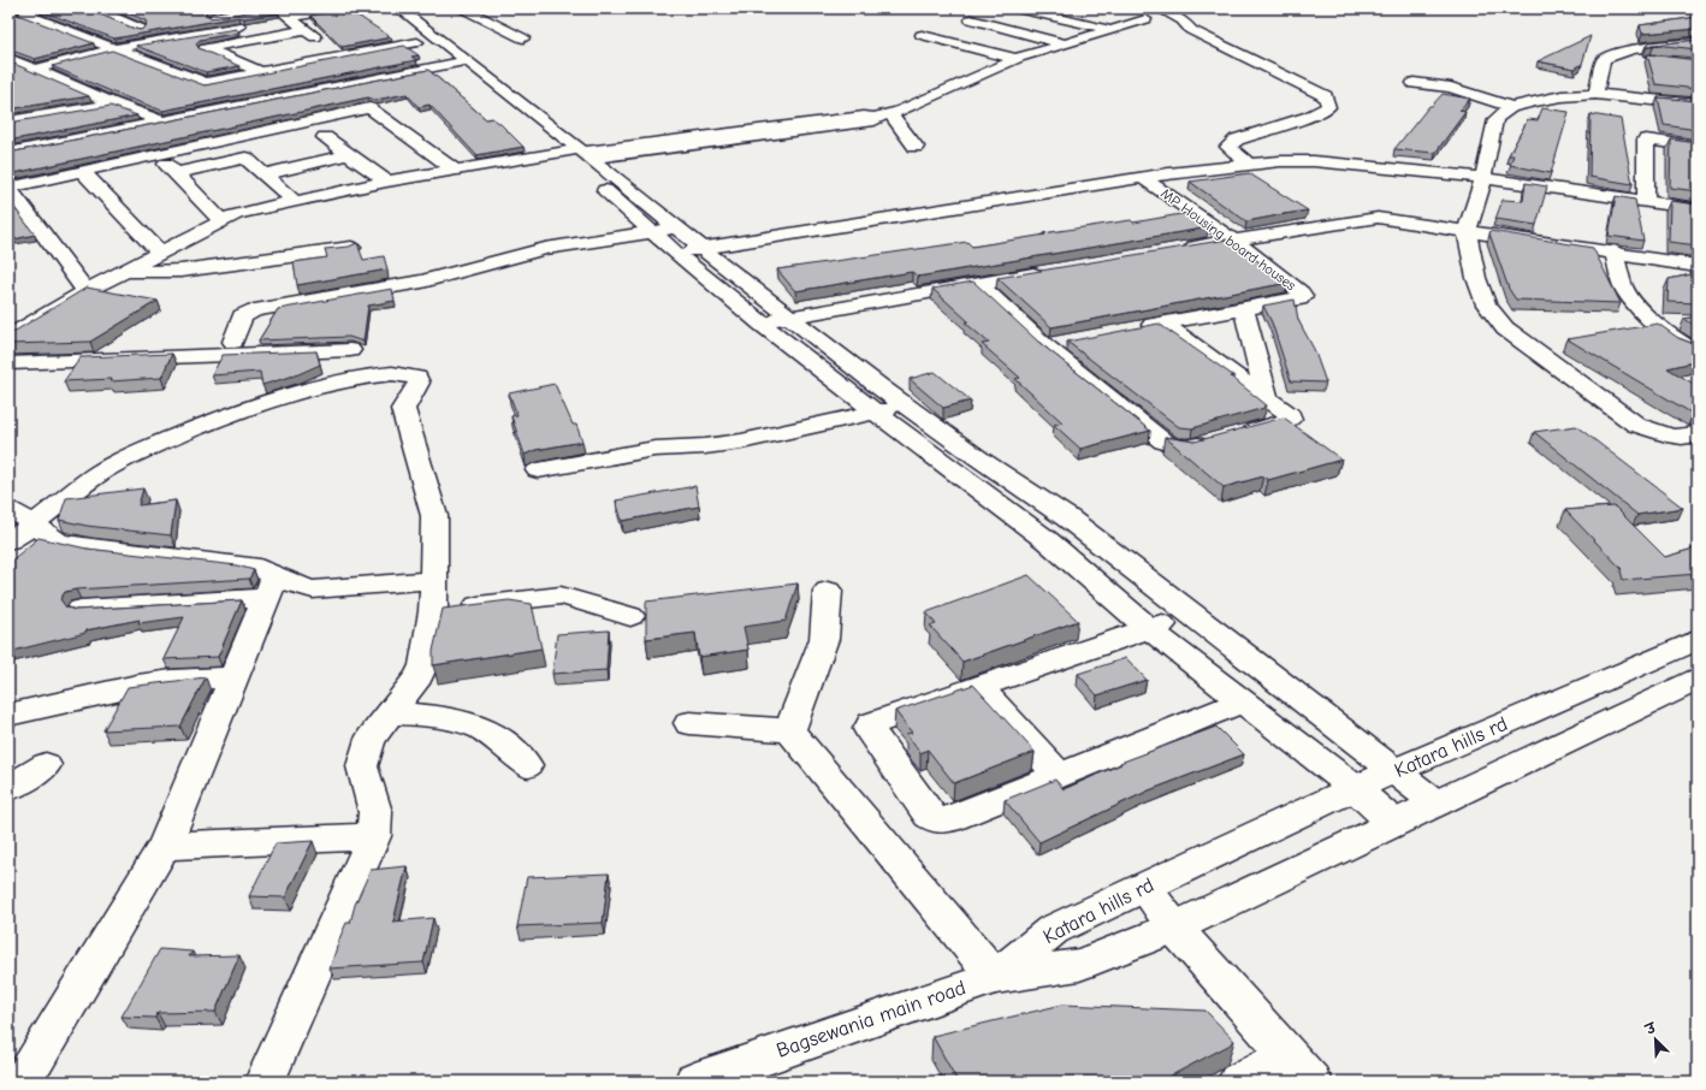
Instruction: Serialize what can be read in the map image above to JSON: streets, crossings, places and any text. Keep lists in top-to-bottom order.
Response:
{
  "streets": {
    "street": ["MP Housing board houses", "Katara hills rd", "Bagsewania main road"]
  },
  "crossings": [
    ["Katara hills rd", "Bagsewania main road"]
  ],
  "north": "top left"
}
